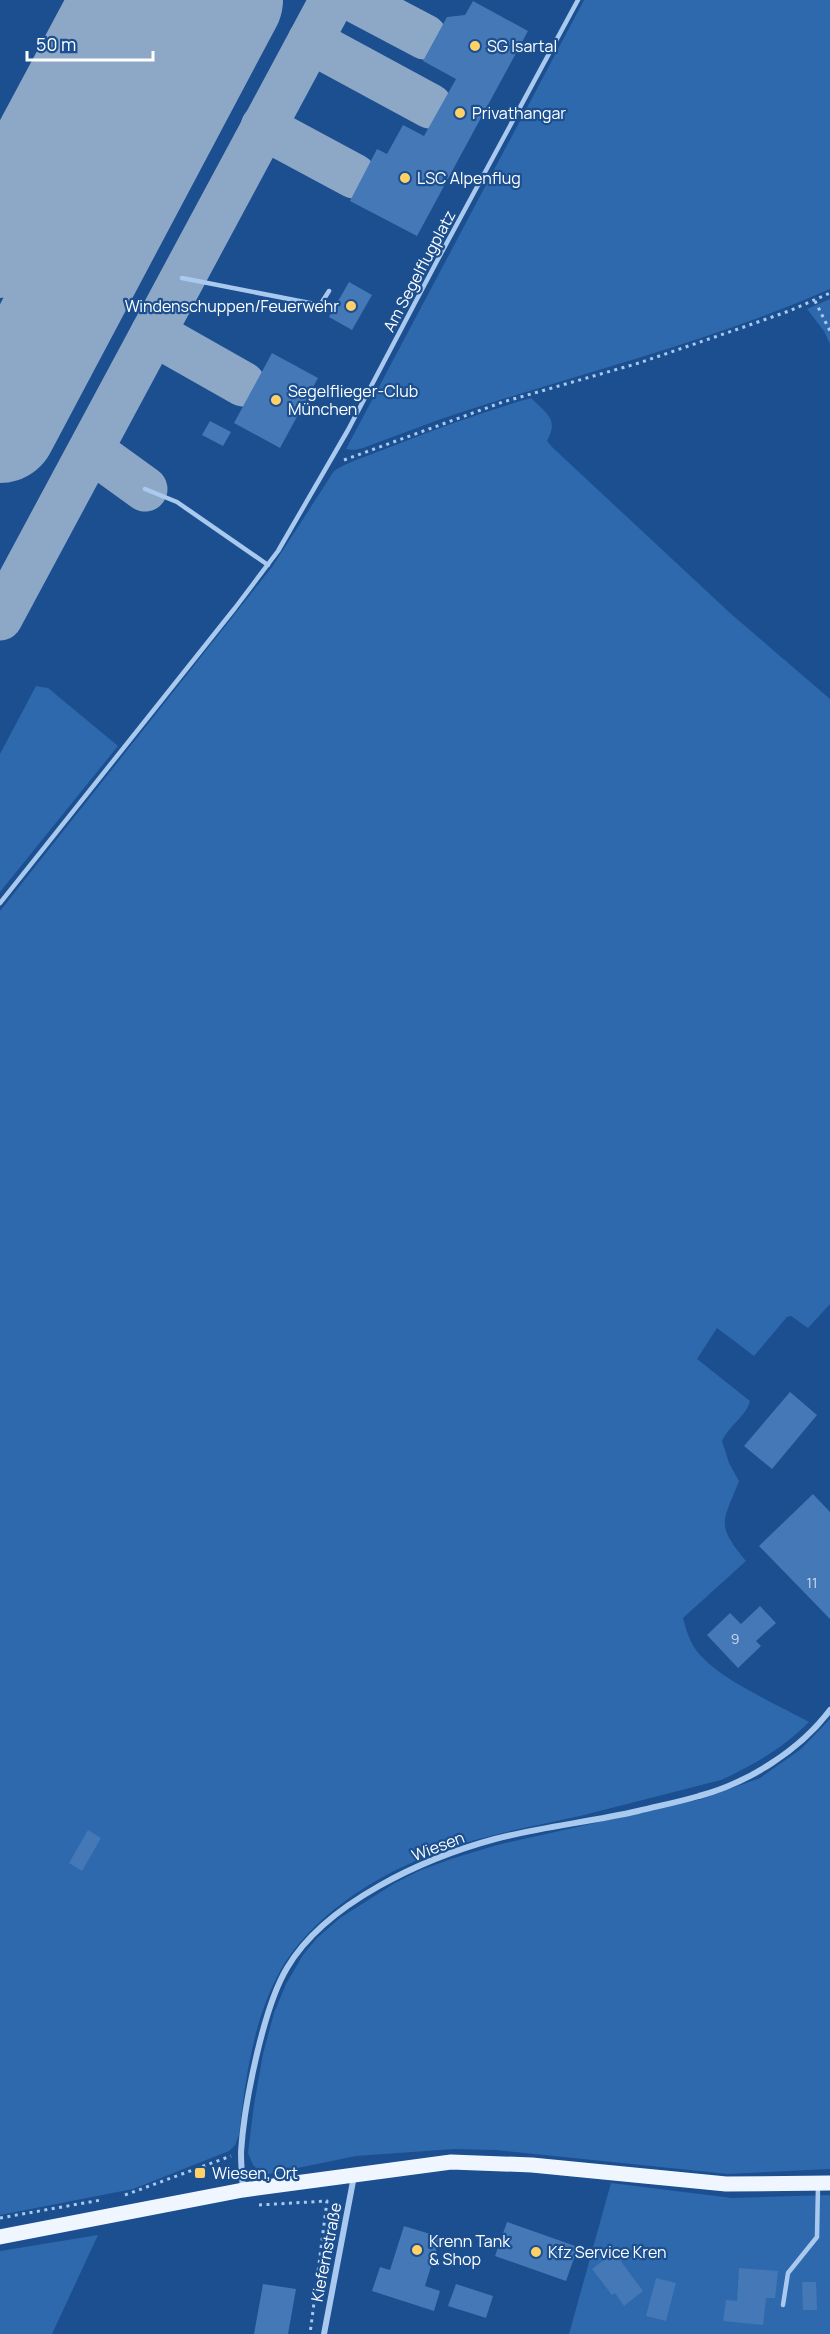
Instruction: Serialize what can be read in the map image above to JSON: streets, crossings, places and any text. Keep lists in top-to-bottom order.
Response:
{
  "streets": {
    "street": ["Wiesen", "Kiefernstraße"],
    "lane": ["Am Segelflugplatz"]
  },
  "places": {
    "other": [
      "SG Isartal",
      "Privathangar",
      "LSC Alpenflug",
      "Windenschuppen/Feuerwehr",
      "Segelflieger-Club München",
      "Krenn Tank & Shop",
      "Kfz Service Kren"
    ],
    "transit": ["Wiesen, Ort"]
  },
  "house_numbers": ["11", "9"],
  "scale_bar": "50 m"
}
